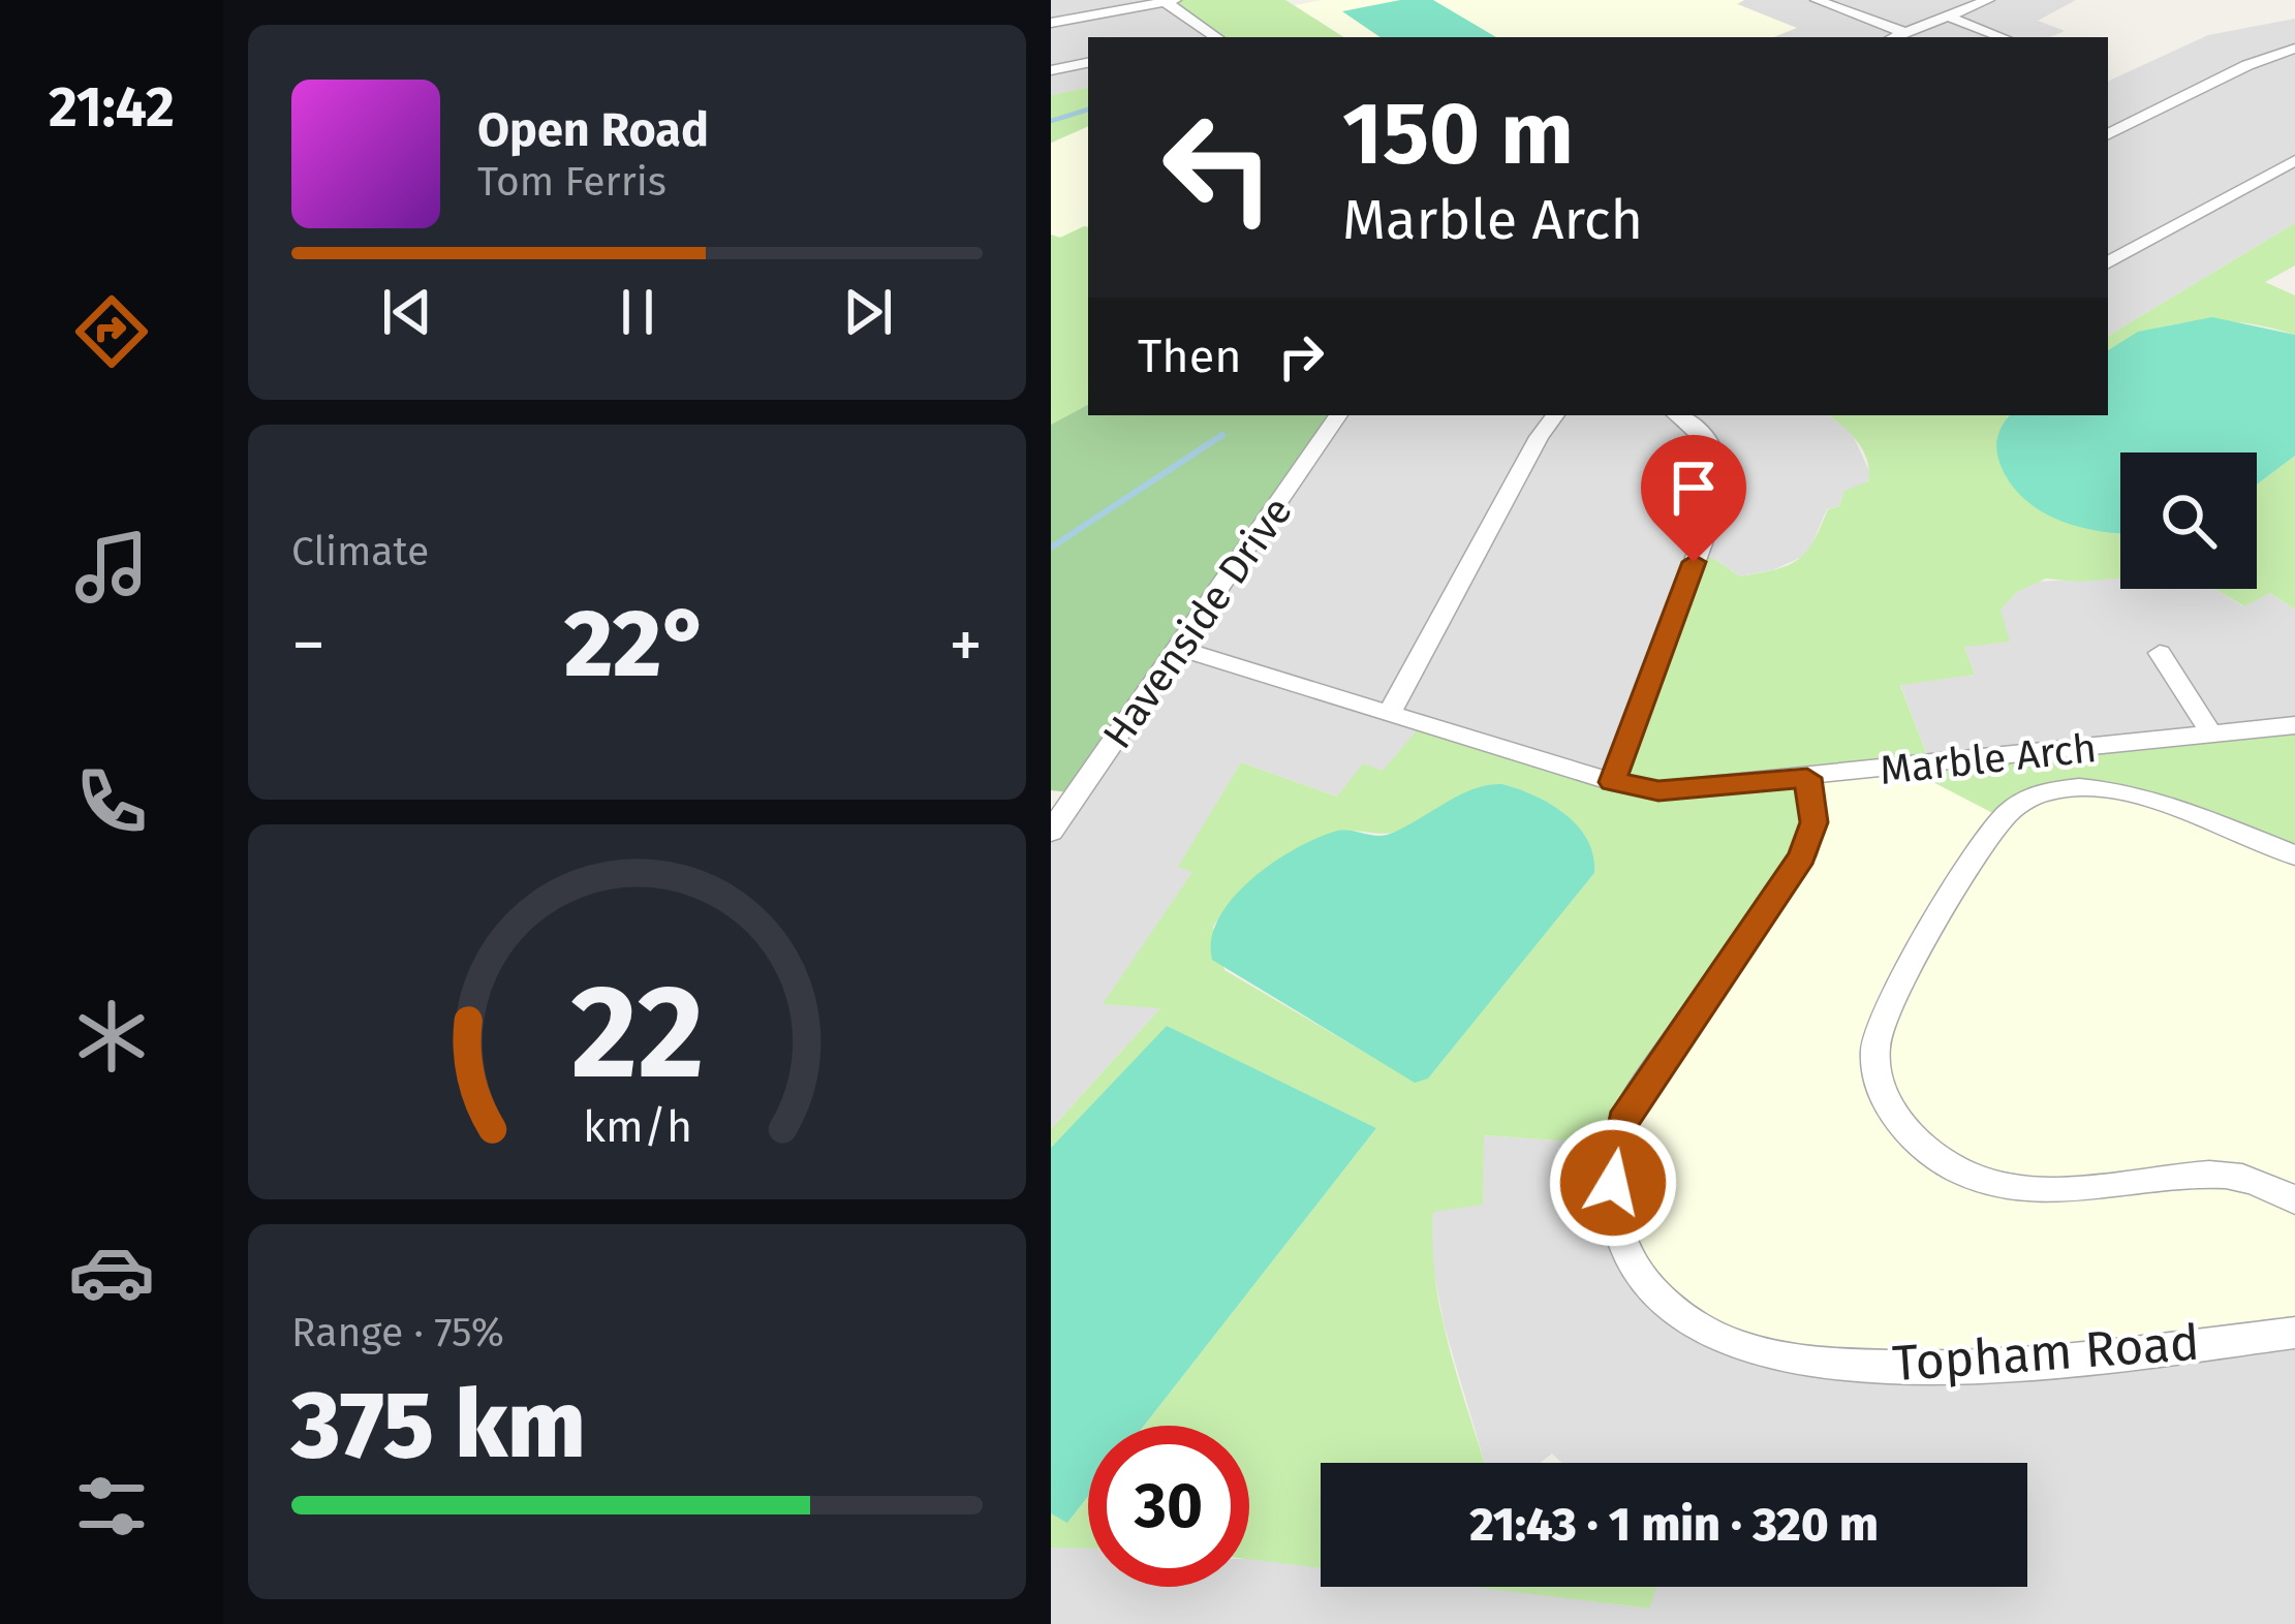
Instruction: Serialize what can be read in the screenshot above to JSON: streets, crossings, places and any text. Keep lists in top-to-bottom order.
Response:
{
  "streets": {
    "street": ["Havenside Drive", "Marble Arch", "Topham Road"]
  },
  "crossings": [
    ["Havenside Drive", "Marble Arch"],
    ["Marble Arch", "Topham Road"]
  ],
  "page": {
    "tabs": "21:42",
    "turn": ["150 m", "Marble Arch"],
    "song": ["Open Road", "Tom Ferris"],
    "then": "Then",
    "tile": [
      "Climate",
      ["Range · 75%", "375 km"]
    ],
    "heat": ["−", "22°", "+"],
    "limit": "30",
    "trip": "21:43 · 1 min · 320 m",
    "gauge": ["22", "km/h"]
  }
}
